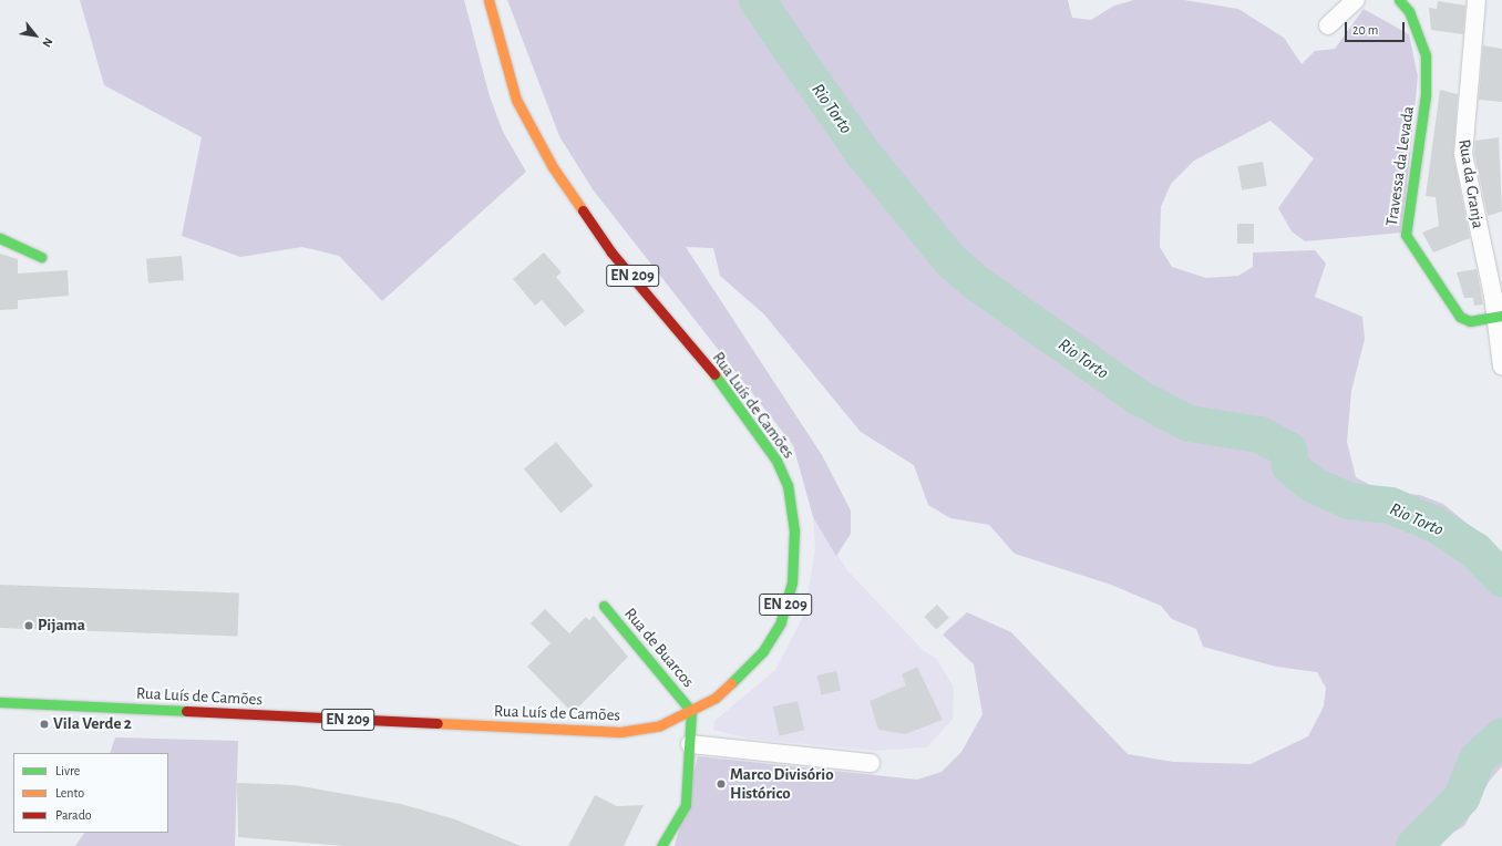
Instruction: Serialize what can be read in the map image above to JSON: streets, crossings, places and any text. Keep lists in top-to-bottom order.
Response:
{
  "streets": {
    "main road": [
      "Travessa da Levada",
      "EN 209",
      "Rua Luís de Camões",
      "Rua de Buarcos"
    ],
    "street": ["Rua da Granja"]
  },
  "crossings": [
    ["Travessa da Levada", "Rua da Granja"],
    ["Rua Luís de Camões", "Rua de Buarcos"]
  ],
  "water": ["Rio Torto"],
  "places": ["Pijama", "Vila Verde 2", "Marco Divisório Histórico"],
  "legend": ["Livre", "Lento", "Parado"],
  "scale_bar": "20 m",
  "north": "bottom right"
}
